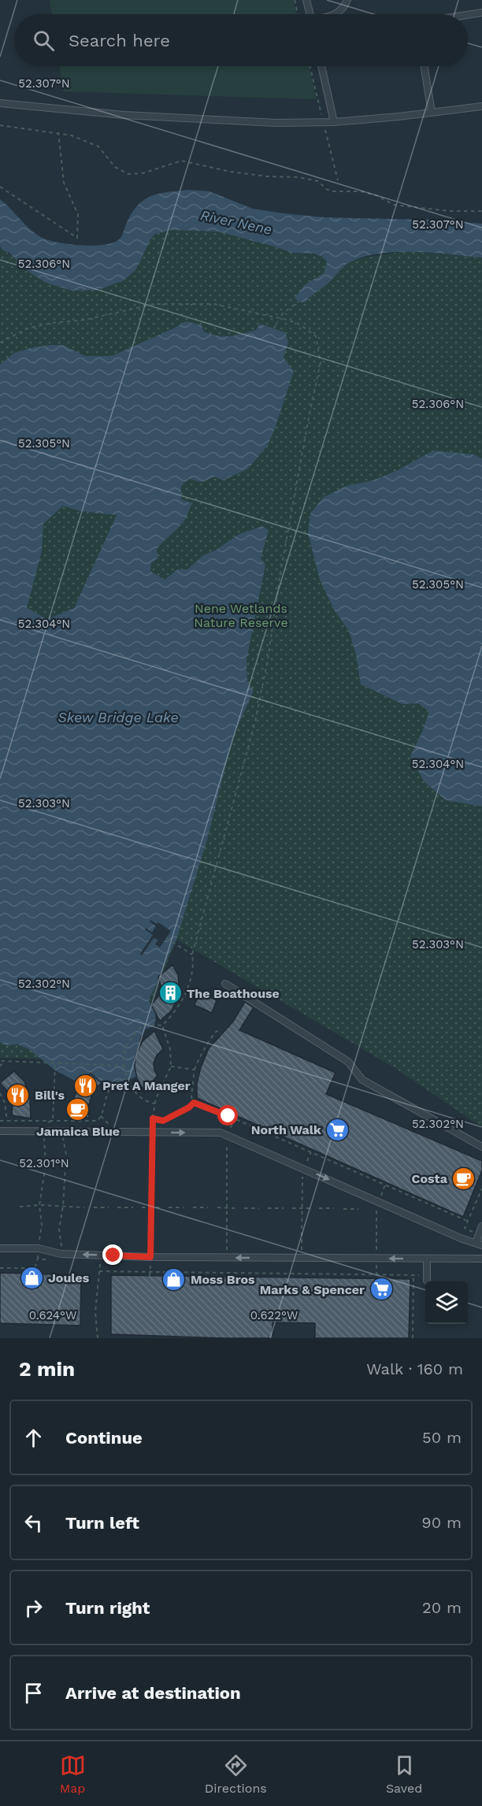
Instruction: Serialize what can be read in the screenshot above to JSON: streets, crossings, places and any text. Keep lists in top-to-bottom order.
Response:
{
  "water": ["River Nene", "Skew Bridge Lake"],
  "parks": ["Nene Wetlands Nature Reserve"],
  "places": {
    "building": ["The Boathouse"],
    "restaurant": ["Pret A Manger", "Bill's"],
    "cafe": ["Jamaica Blue", "Costa"],
    "supermarket": ["North Walk", "Marks & Spencer"],
    "shop": ["Joules", "Moss Bros"]
  },
  "page": {
    "search": "Search here",
    "heading": ["2 min", "Walk · 160 m"],
    "list": [
      ["Continue", "50 m"],
      ["Turn left", "90 m"],
      ["Turn right", "20 m"],
      "Arrive at destination"
    ],
    "nav": ["Map", "Directions", "Saved"]
  },
  "coordinates": [
    "52.307°N",
    "52.306°N",
    "52.305°N",
    "52.304°N",
    "52.303°N",
    "52.302°N",
    "52.301°N",
    "0.624°W",
    "0.622°W"
  ]
}
